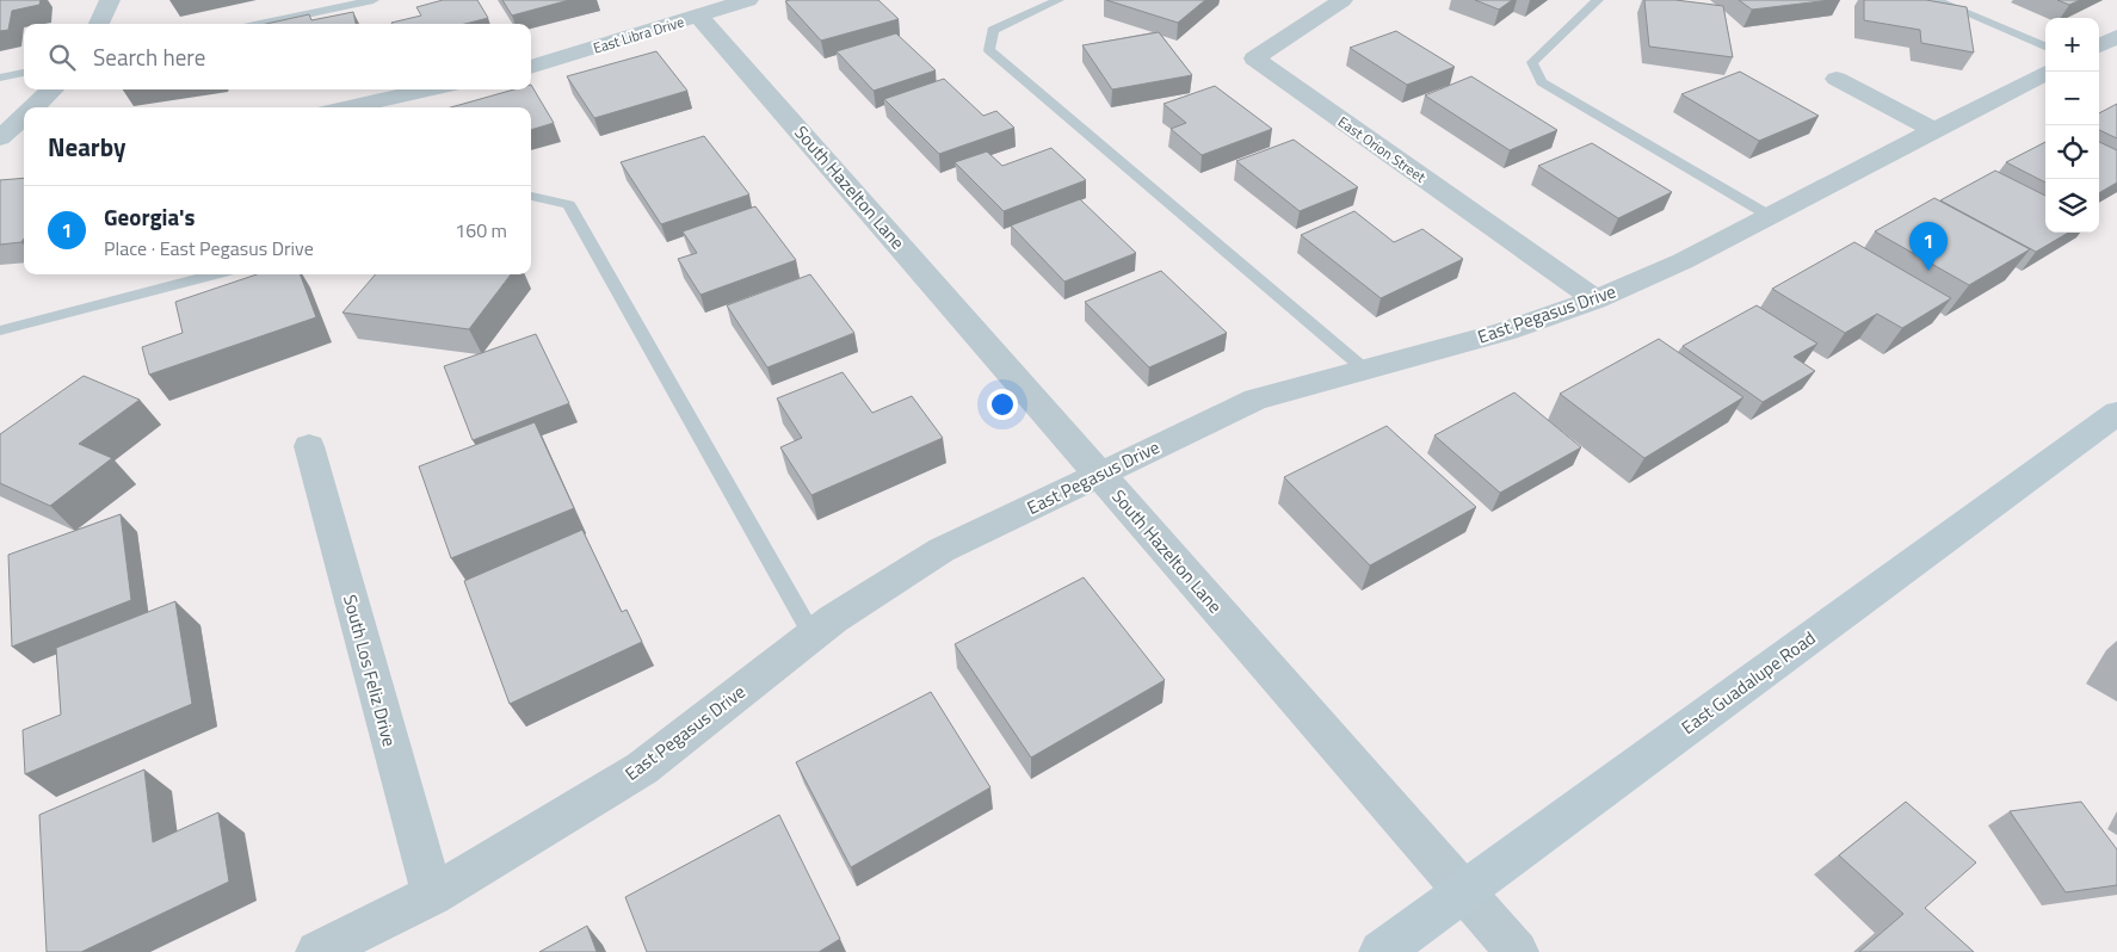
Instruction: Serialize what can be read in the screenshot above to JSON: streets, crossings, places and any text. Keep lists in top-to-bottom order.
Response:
{
  "streets": {
    "main road": ["East Guadalupe Road"],
    "street": [
      "East Libra Drive",
      "East Orion Street",
      "South Hazelton Lane",
      "East Pegasus Drive",
      "South Los Feliz Drive"
    ]
  },
  "crossings": [
    ["East Libra Drive", "South Hazelton Lane"],
    ["East Orion Street", "East Pegasus Drive"],
    ["South Hazelton Lane", "East Pegasus Drive"],
    ["South Hazelton Lane", "East Guadalupe Road"],
    ["East Pegasus Drive", "South Los Feliz Drive"]
  ],
  "page": {
    "map_buttons": ["+", "−"],
    "search": "Search here",
    "heading": "Nearby",
    "list": [
      {
        "mark": "1",
        "name": "Georgia's",
        "note": "Place · East Pegasus Drive",
        "value": "160 m"
      }
    ],
    "pins": "1"
  }
}
